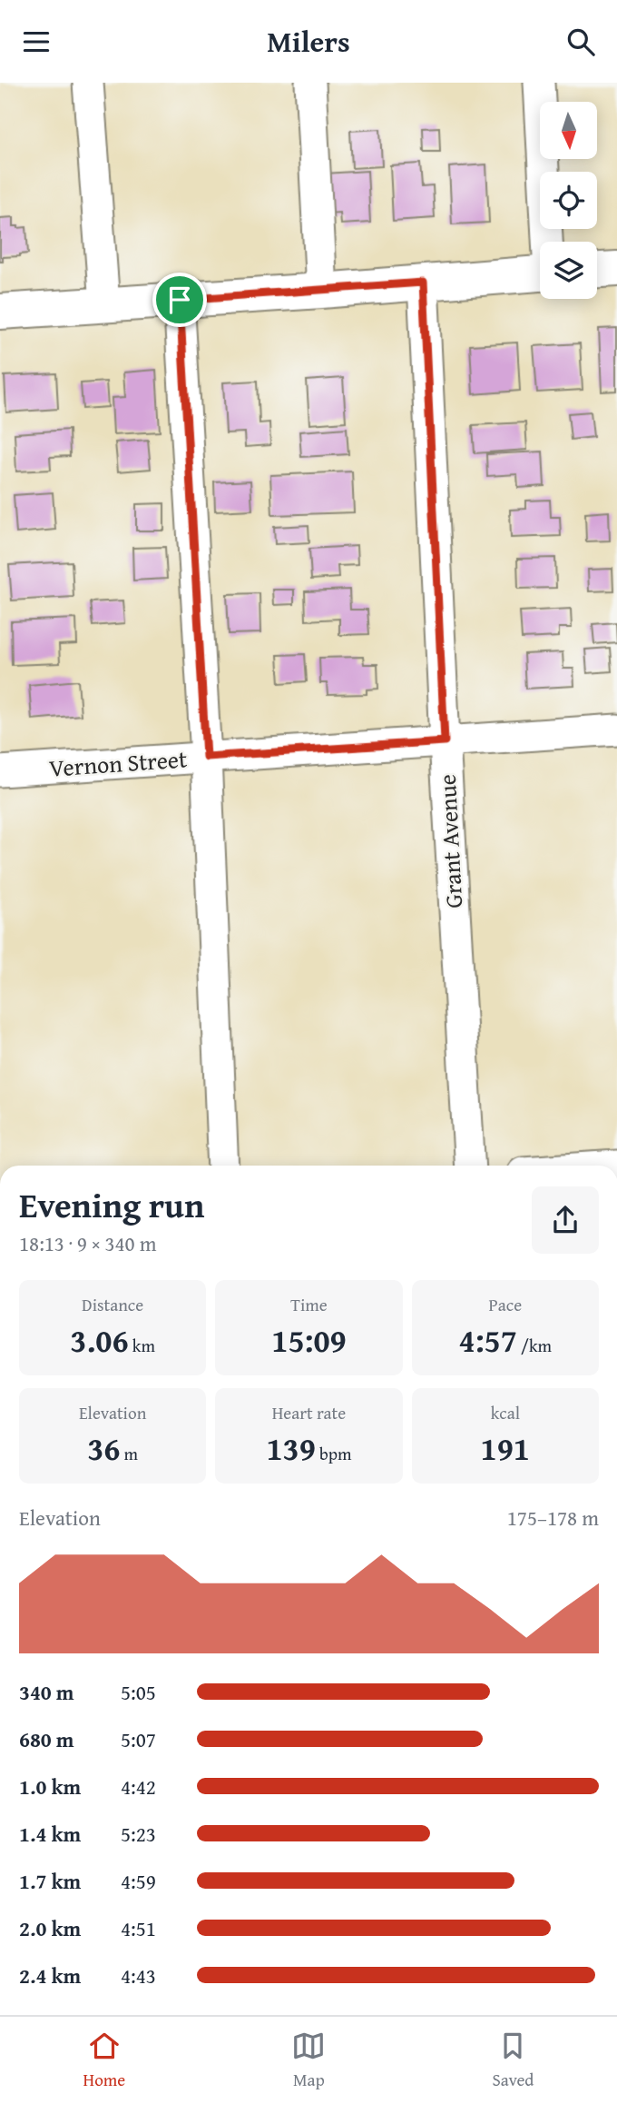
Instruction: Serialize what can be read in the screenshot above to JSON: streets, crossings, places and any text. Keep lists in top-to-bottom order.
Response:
{
  "streets": {
    "street": ["Vernon Street", "Grant Avenue"]
  },
  "crossings": [
    ["Vernon Street", "Grant Avenue"]
  ],
  "north": "bottom",
  "page": {
    "header": "Milers",
    "heading": ["Evening run", "18:13 · 9 × 340 m"],
    "stats": [
      ["Distance", "3.06 km"],
      ["Time", "15:09"],
      ["Pace", "4:57 /km"],
      ["Elevation", "36 m"],
      ["Heart rate", "139 bpm"],
      ["kcal", "191"]
    ],
    "chart": ["Elevation", "175–178 m"],
    "list": [
      {
        "name": "340 m",
        "note": "5:05"
      },
      {
        "name": "680 m",
        "note": "5:07"
      },
      {
        "name": "1.0 km",
        "note": "4:42"
      },
      {
        "name": "1.4 km",
        "note": "5:23"
      },
      {
        "name": "1.7 km",
        "note": "4:59"
      },
      {
        "name": "2.0 km",
        "note": "4:51"
      },
      {
        "name": "2.4 km",
        "note": "4:43"
      }
    ],
    "tabs": ["Home", "Map", "Saved"]
  }
}
